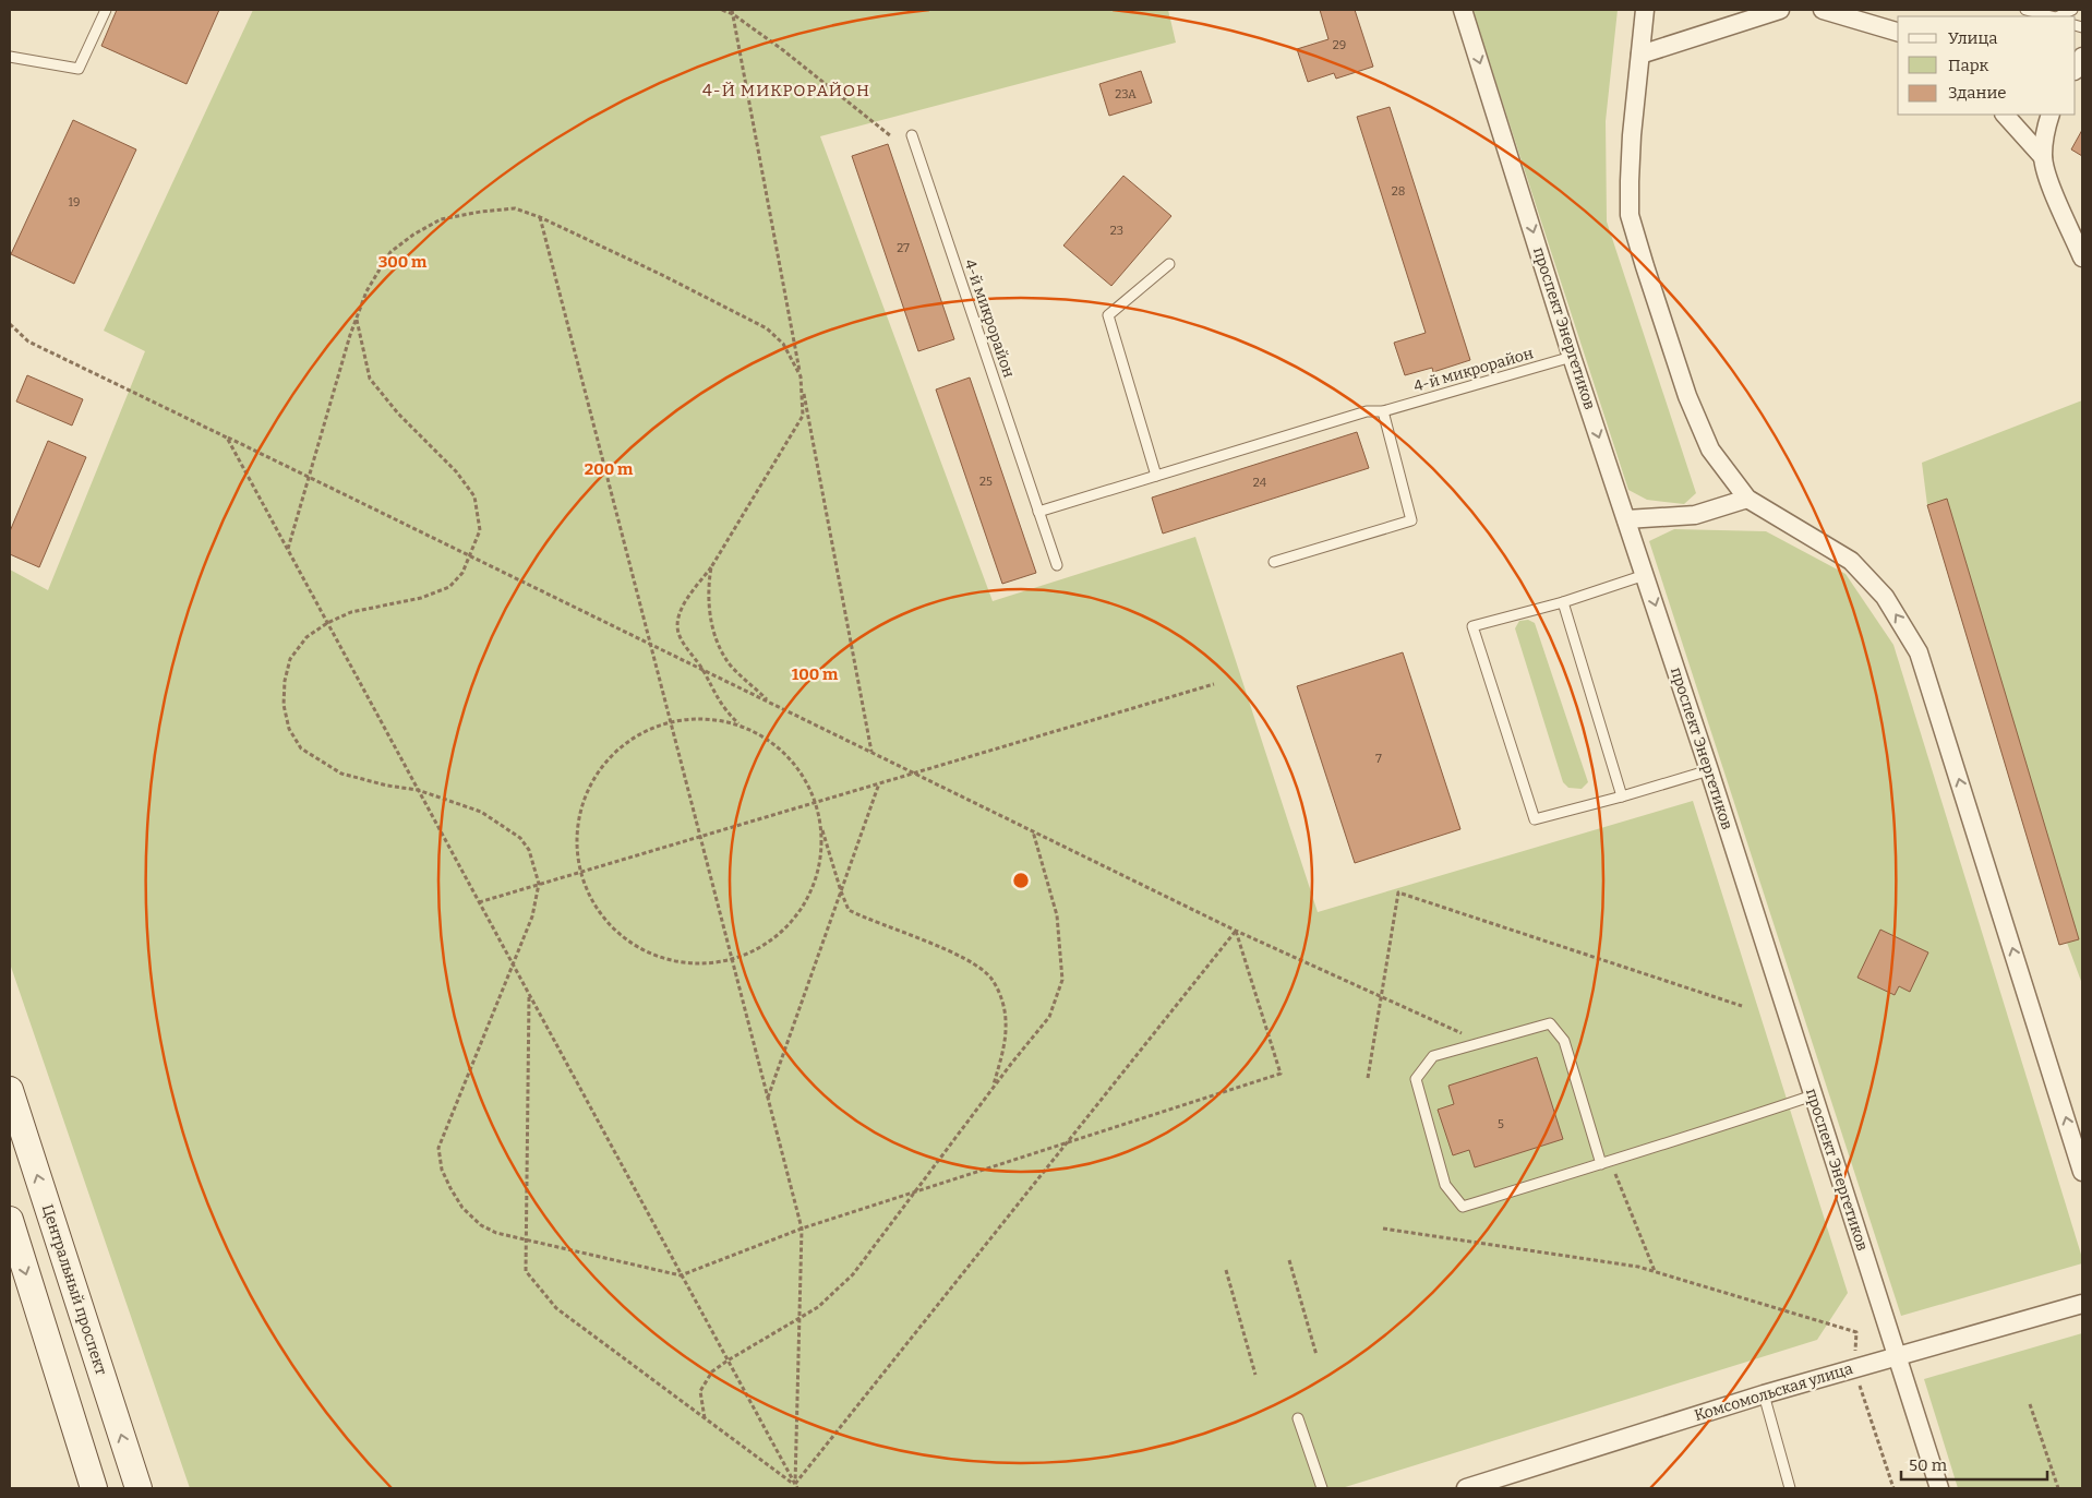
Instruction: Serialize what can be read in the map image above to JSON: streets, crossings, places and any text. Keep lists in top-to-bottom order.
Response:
{
  "streets": {
    "main road": ["Центральный проспект"],
    "street": ["проспект Энергетиков", "Комсомольская улица"],
    "lane": ["4-й микрорайон"]
  },
  "crossings": [
    ["4-й микрорайон", "проспект Энергетиков"],
    ["проспект Энергетиков", "Комсомольская улица"]
  ],
  "districts": ["4-Й МИКРОРАЙОН"],
  "house_numbers": [
    "29",
    "23А",
    "28",
    "19",
    "23",
    "27",
    "25",
    "24",
    "7",
    "5"
  ],
  "legend": ["Улица", "Парк", "Здание"],
  "scale_bar": "50 m",
  "rings": ["300 m", "200 m", "100 m"]
}
